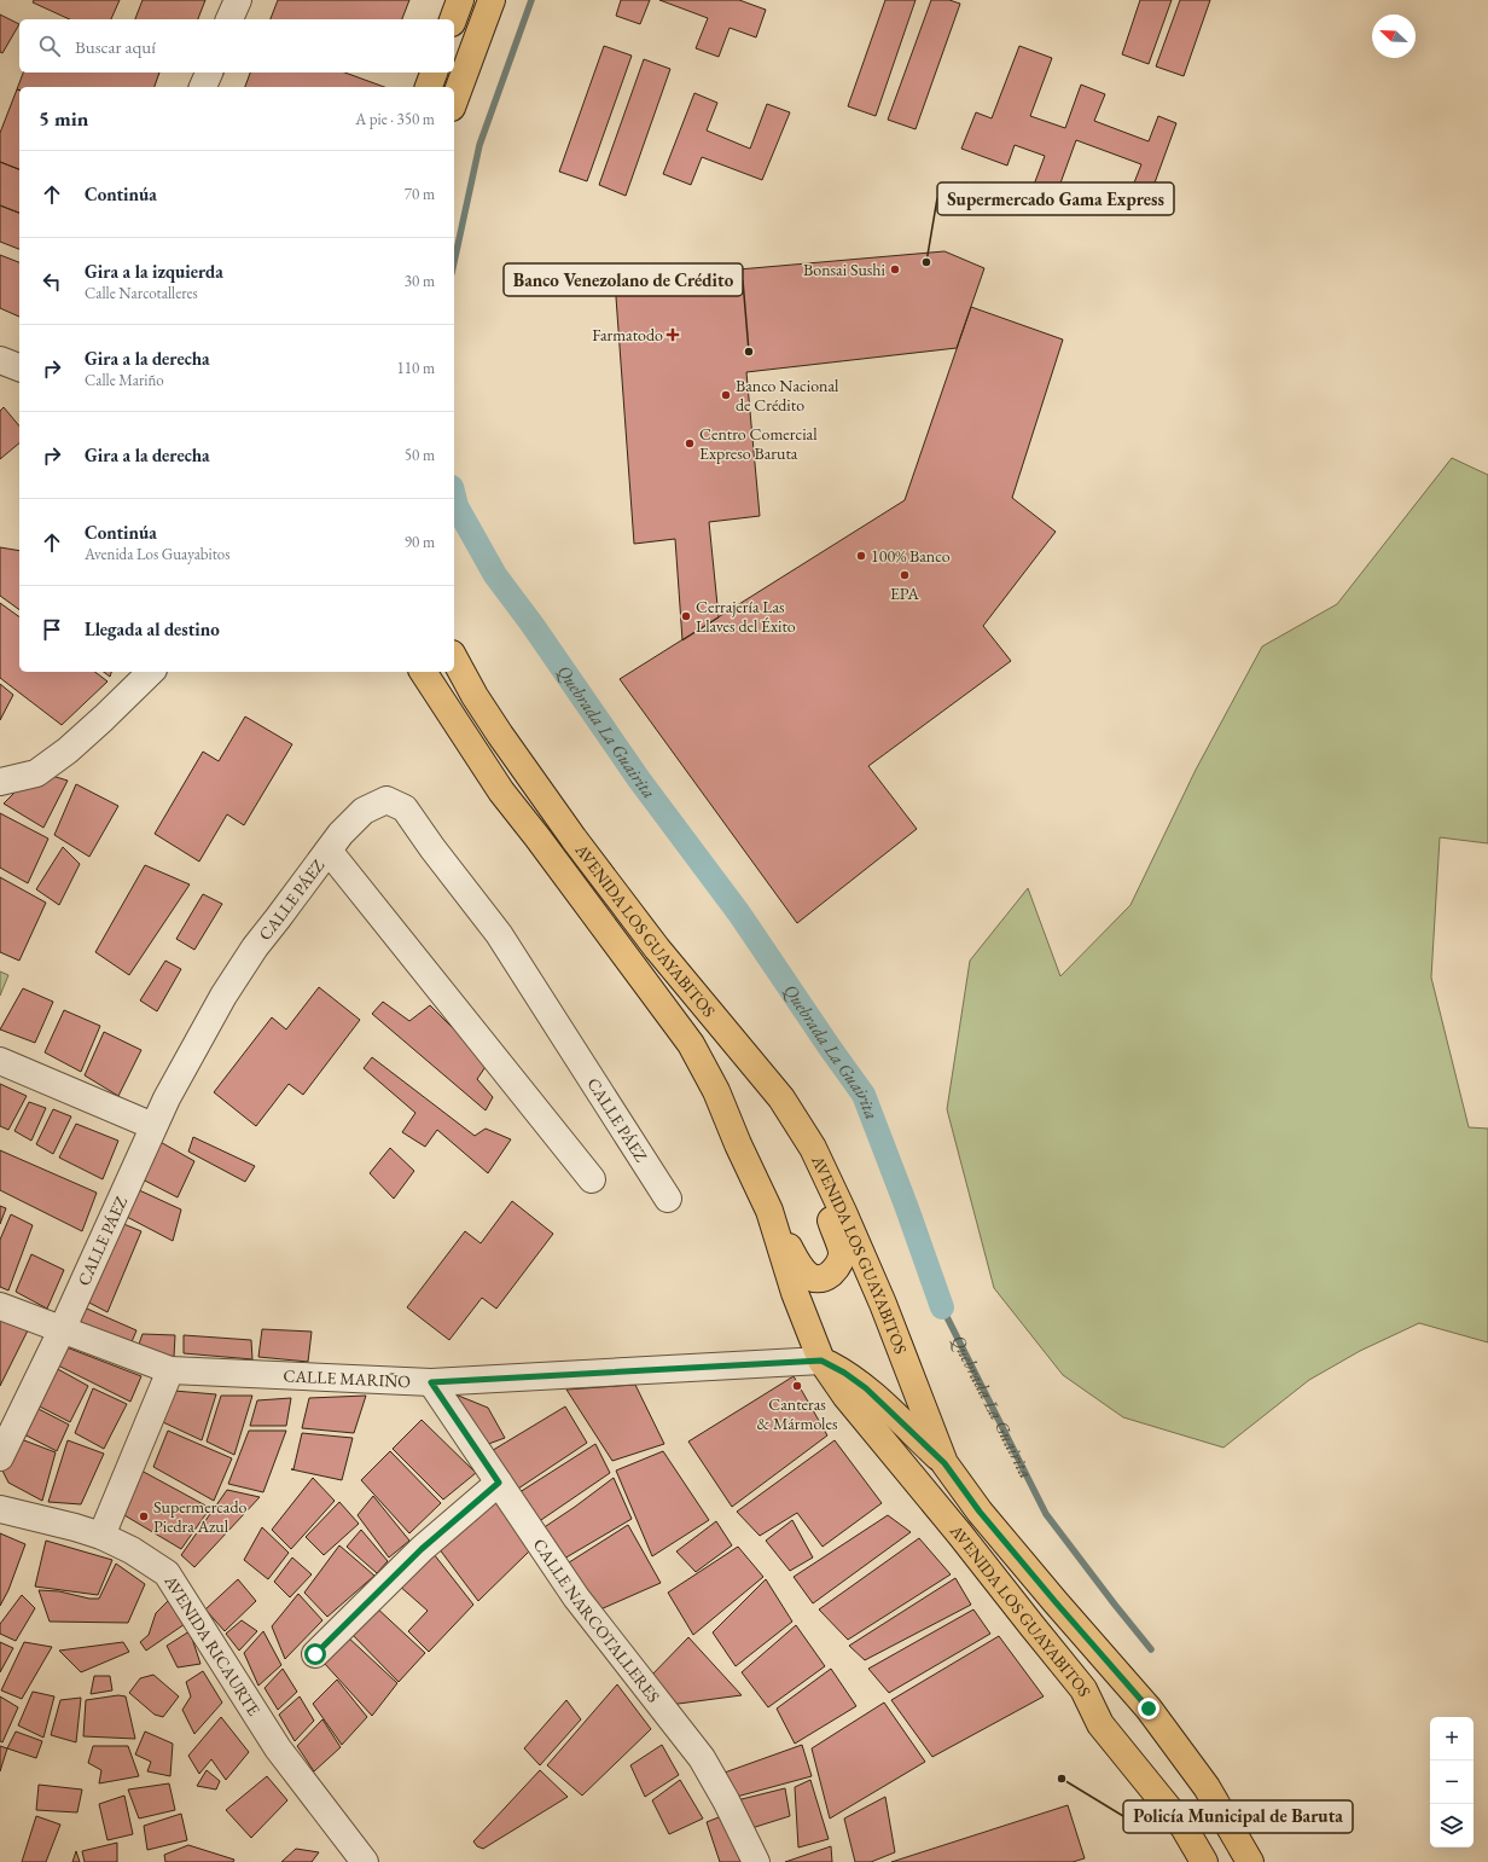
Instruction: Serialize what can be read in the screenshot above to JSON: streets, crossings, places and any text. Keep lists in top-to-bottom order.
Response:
{
  "streets": {
    "main road": ["AVENIDA LOS GUAYABITOS"],
    "street": [
      "CALLE PÁEZ",
      "CALLE MARIÑO",
      "CALLE NARCOTALLERES",
      "AVENIDA RICAURTE"
    ]
  },
  "crossings": [
    ["CALLE PÁEZ", "CALLE MARIÑO"],
    ["AVENIDA LOS GUAYABITOS", "CALLE MARIÑO"],
    ["CALLE MARIÑO", "CALLE NARCOTALLERES"]
  ],
  "water": ["Quebrada La Guairita"],
  "places": {
    "other": [
      "Supermercado Gama Express",
      "Bonsai Sushi",
      "Banco Venezolano de Crédito",
      "Banco Nacional de Crédito",
      "Centro Comercial Expreso Baruta",
      "100% Banco",
      "EPA",
      "Cerrajería Las Llaves del Éxito",
      "Canteras & Mármoles",
      "Supermercado Piedra Azul",
      "Policía Municipal de Baruta"
    ],
    "health": ["Farmatodo"]
  },
  "north": "top left",
  "page": {
    "search": "Buscar aquí",
    "heading": ["5 min", "A pie · 350 m"],
    "list": [
      ["Continúa", "70 m"],
      ["Gira a la izquierda", "Calle Narcotalleres", "30 m"],
      ["Gira a la derecha", "Calle Mariño", "110 m"],
      ["Gira a la derecha", "50 m"],
      ["Continúa", "Avenida Los Guayabitos", "90 m"],
      "Llegada al destino"
    ],
    "map_buttons": ["+", "−"]
  }
}
